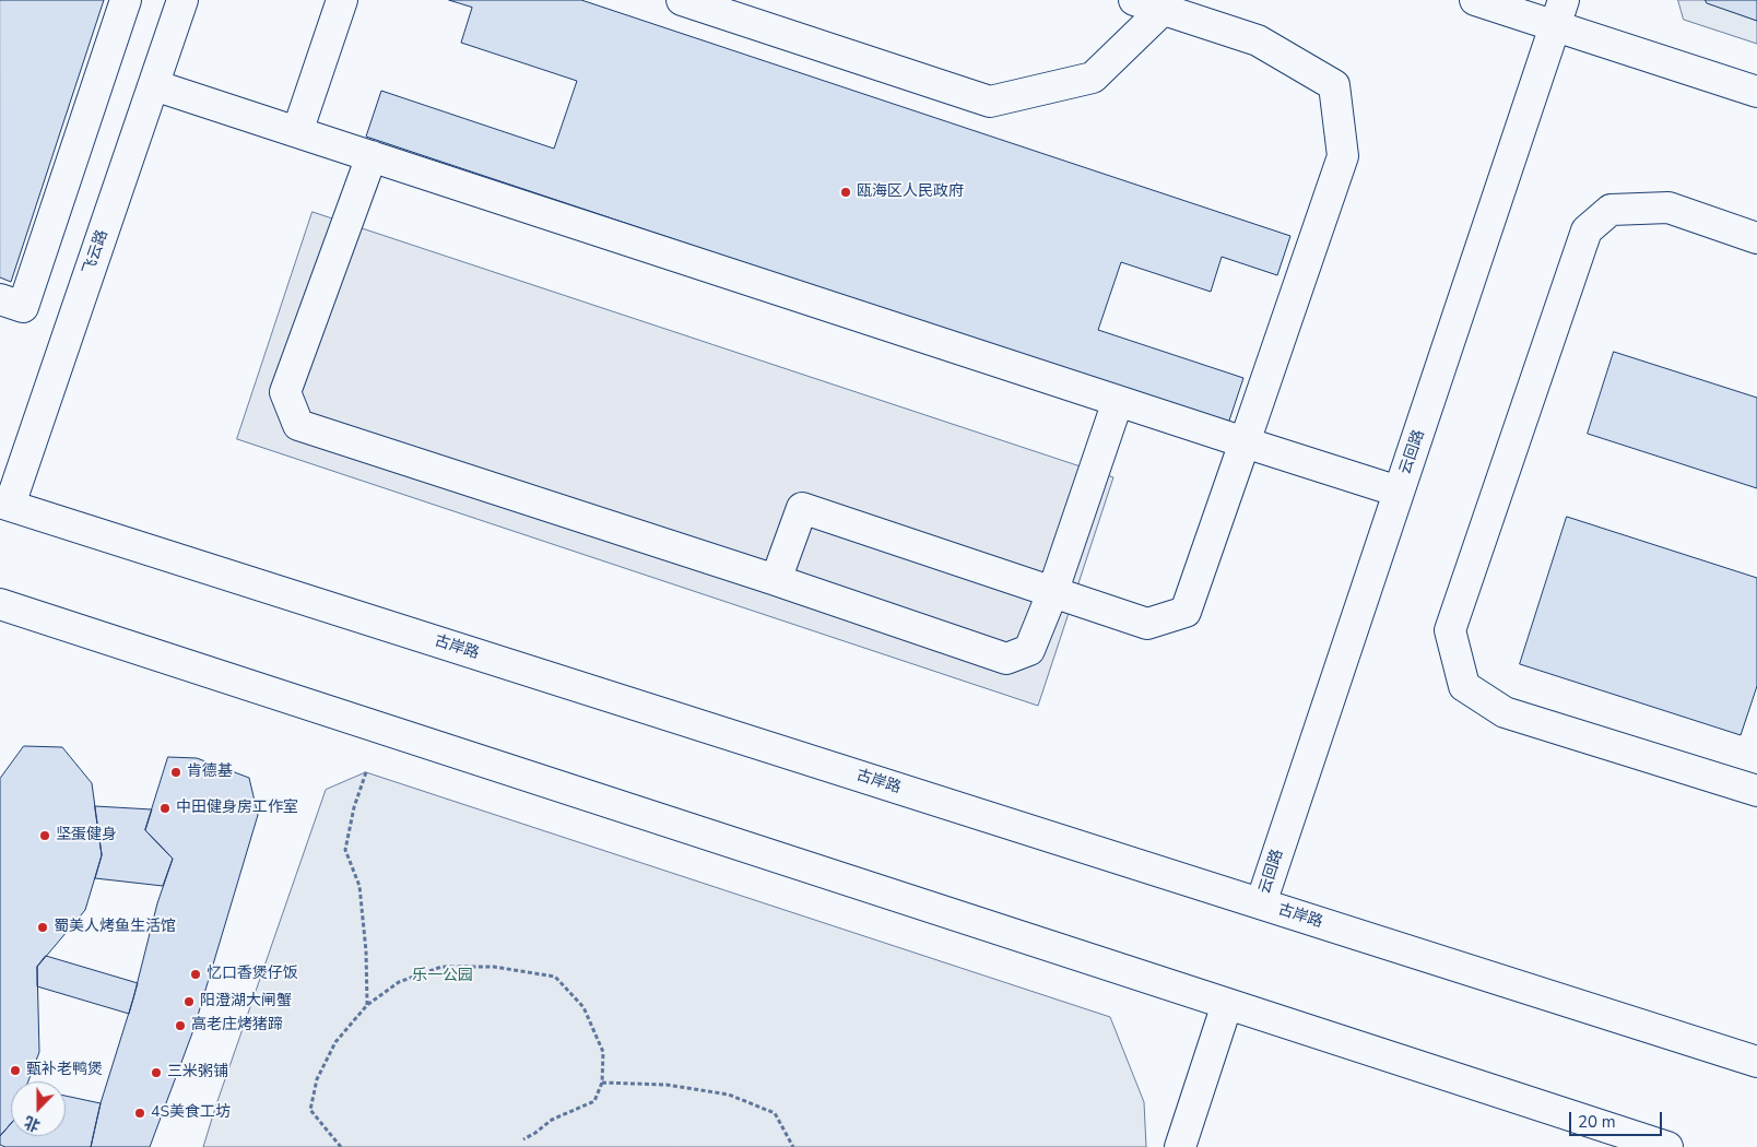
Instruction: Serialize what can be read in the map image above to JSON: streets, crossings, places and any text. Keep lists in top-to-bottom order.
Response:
{
  "streets": {
    "street": ["飞云路", "云回路", "古岸路"]
  },
  "crossings": [
    ["飞云路", "古岸路"],
    ["云回路", "古岸路"]
  ],
  "parks": ["乐一公园"],
  "places": [
    "瓯海区人民政府",
    "肯德基",
    "中田健身房工作室",
    "坚蛋健身",
    "蜀美人烤鱼生活馆",
    "忆口香煲仔饭",
    "阳澄湖大闸蟹",
    "高老庄烤猪蹄",
    "甄补老鸭煲",
    "三米粥铺",
    "4S美食工坊"
  ],
  "scale_bar": "20 m",
  "north": "bottom"
}
